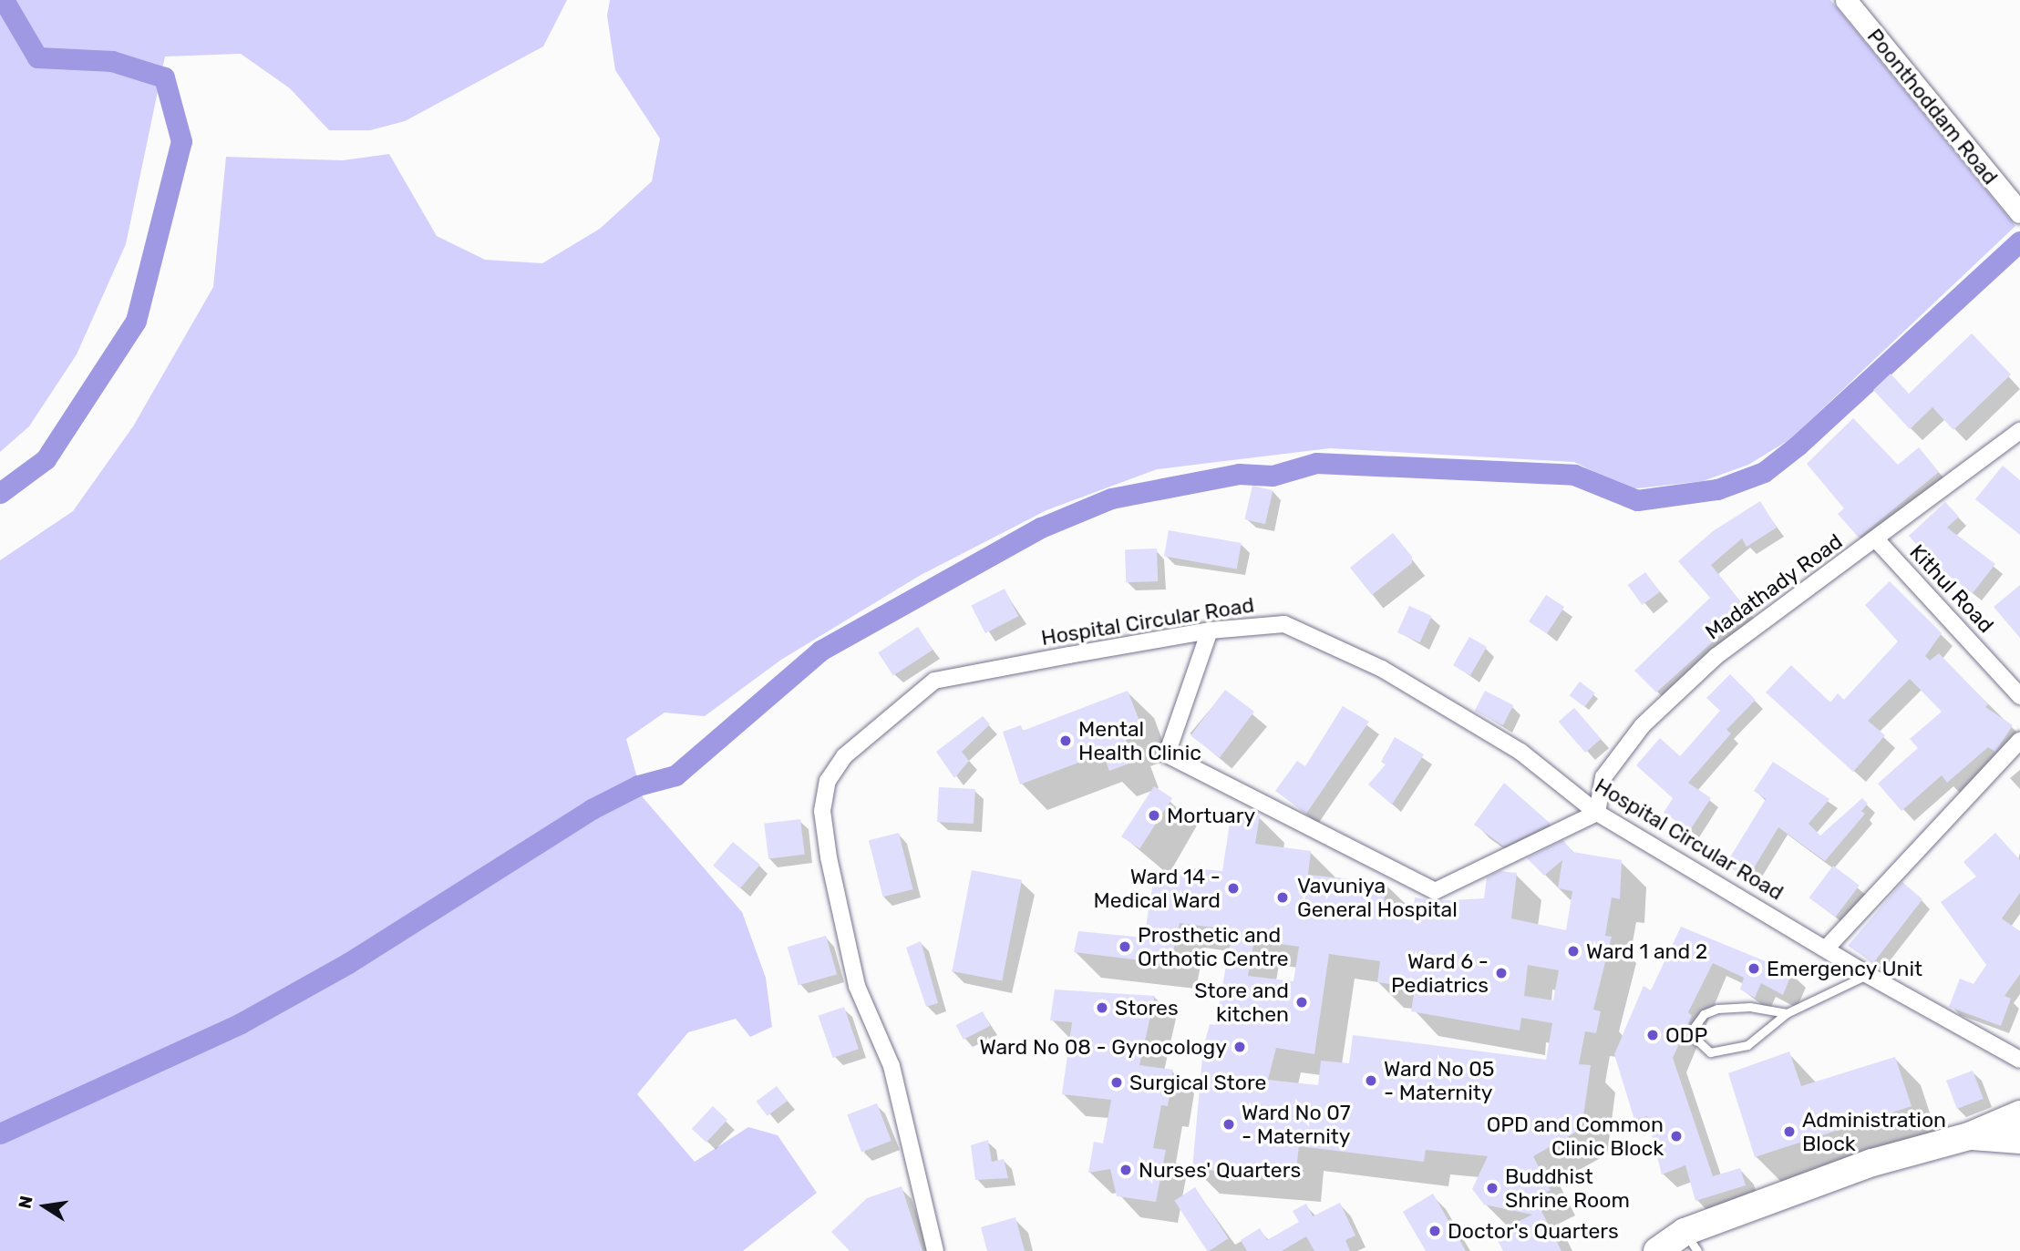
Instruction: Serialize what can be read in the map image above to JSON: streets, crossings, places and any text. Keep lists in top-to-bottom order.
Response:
{
  "streets": {
    "street": [
      "Poonthoddam Road",
      "Madathady Road",
      "Kithul Road",
      "Hospital Circular Road"
    ]
  },
  "crossings": [
    ["Madathady Road", "Kithul Road"],
    ["Madathady Road", "Hospital Circular Road"]
  ],
  "places": [
    "Mental Health Clinic",
    "Mortuary",
    "Ward 14 - Medical Ward",
    "Vavuniya General Hospital",
    "Prosthetic and Orthotic Centre",
    "Ward 1 and 2",
    "Emergency Unit",
    "Ward 6 - Pediatrics",
    "Store and kitchen",
    "Stores",
    "ODP",
    "Ward No 08 - Gynocology",
    "Ward No 05 - Maternity",
    "Surgical Store",
    "Ward No 07 - Maternity",
    "Administration Block",
    "OPD and Common Clinic Block",
    "Nurses' Quarters",
    "Buddhist Shrine Room",
    "Doctor's Quarters"
  ],
  "north": "left"
}
